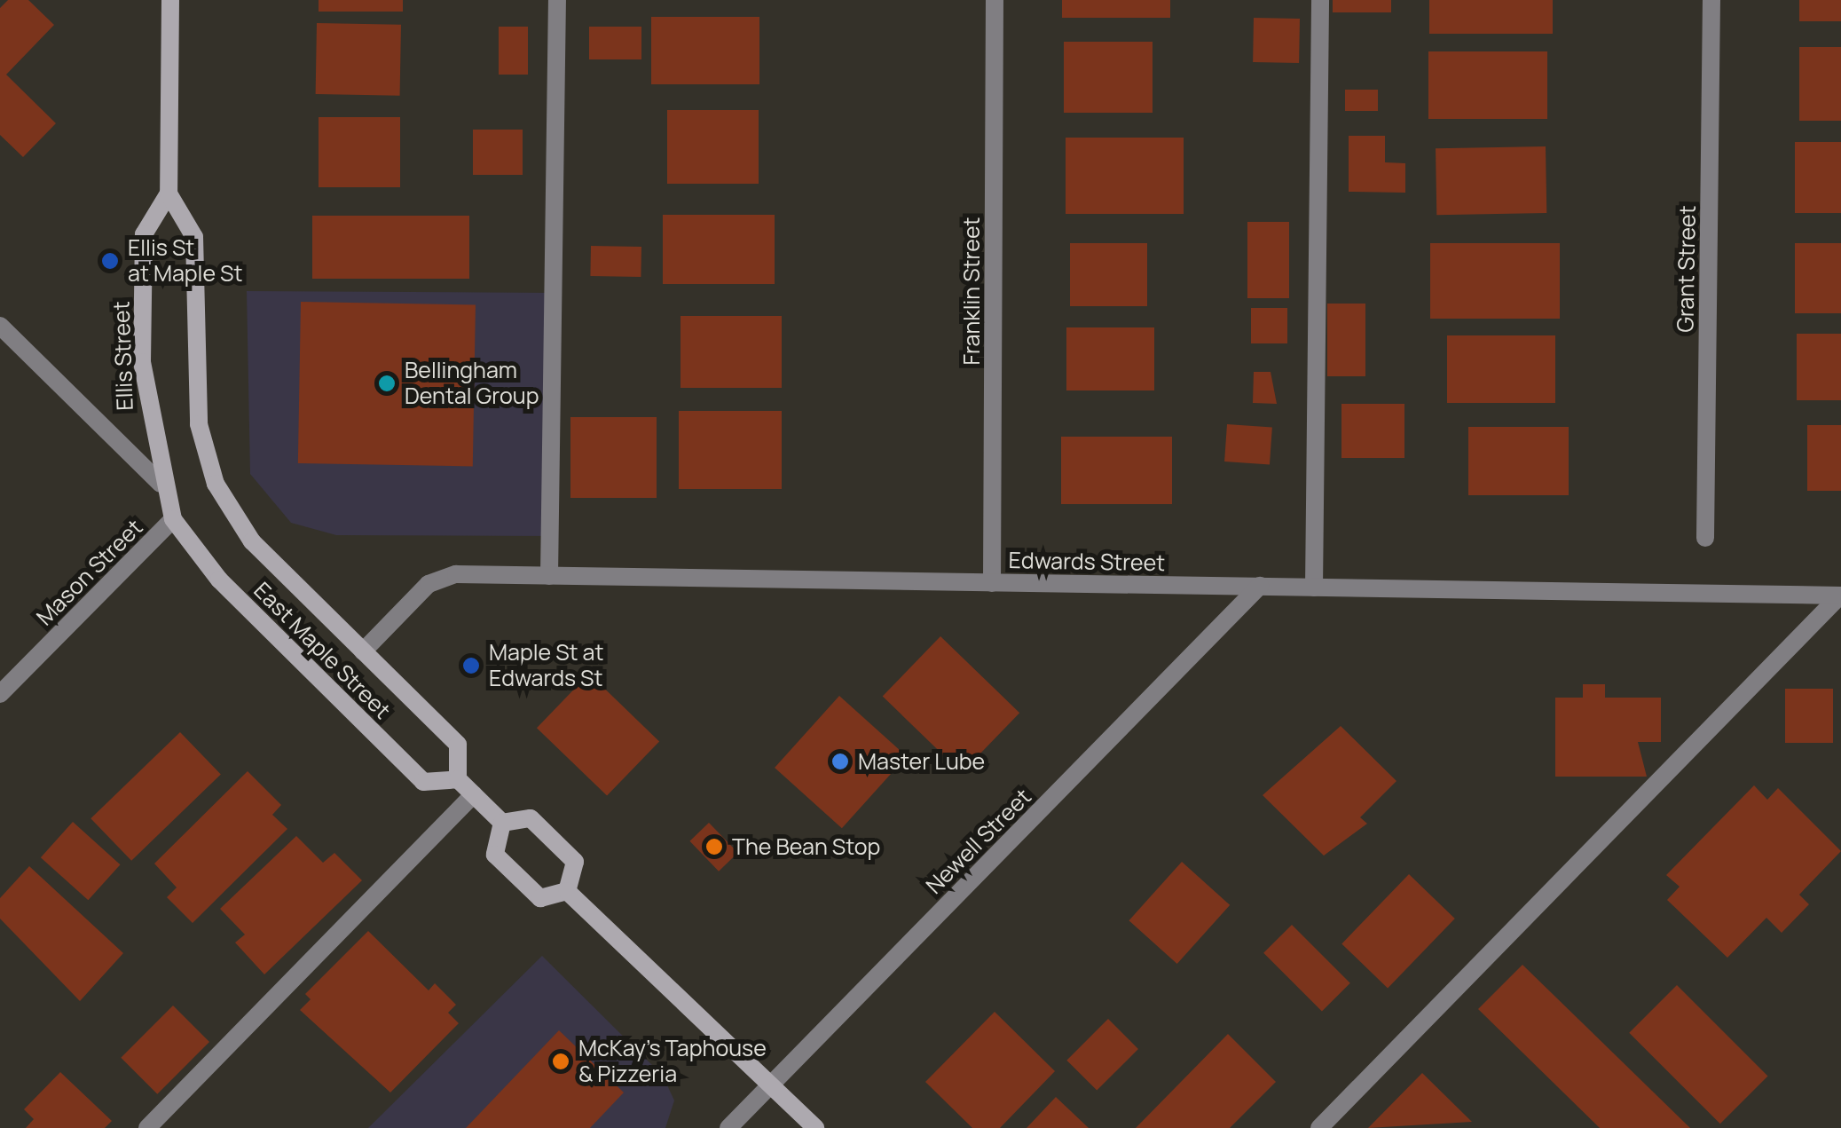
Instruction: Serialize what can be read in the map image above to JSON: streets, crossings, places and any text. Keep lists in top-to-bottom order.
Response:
{
  "streets": {
    "main road": ["Ellis Street", "East Maple Street"],
    "street": [
      "Grant Street",
      "Franklin Street",
      "Edwards Street",
      "Mason Street",
      "Newell Street"
    ]
  },
  "crossings": [
    ["Franklin Street", "Edwards Street"],
    ["Ellis Street", "Mason Street"],
    ["Ellis Street", "East Maple Street"],
    ["Edwards Street", "East Maple Street"],
    ["Edwards Street", "Newell Street"],
    ["Mason Street", "East Maple Street"]
  ],
  "places": [
    "Ellis St at Maple St",
    "Bellingham Dental Group",
    "Maple St at Edwards St",
    "Master Lube",
    "The Bean Stop",
    "McKay’s Taphouse & Pizzeria"
  ]
}
